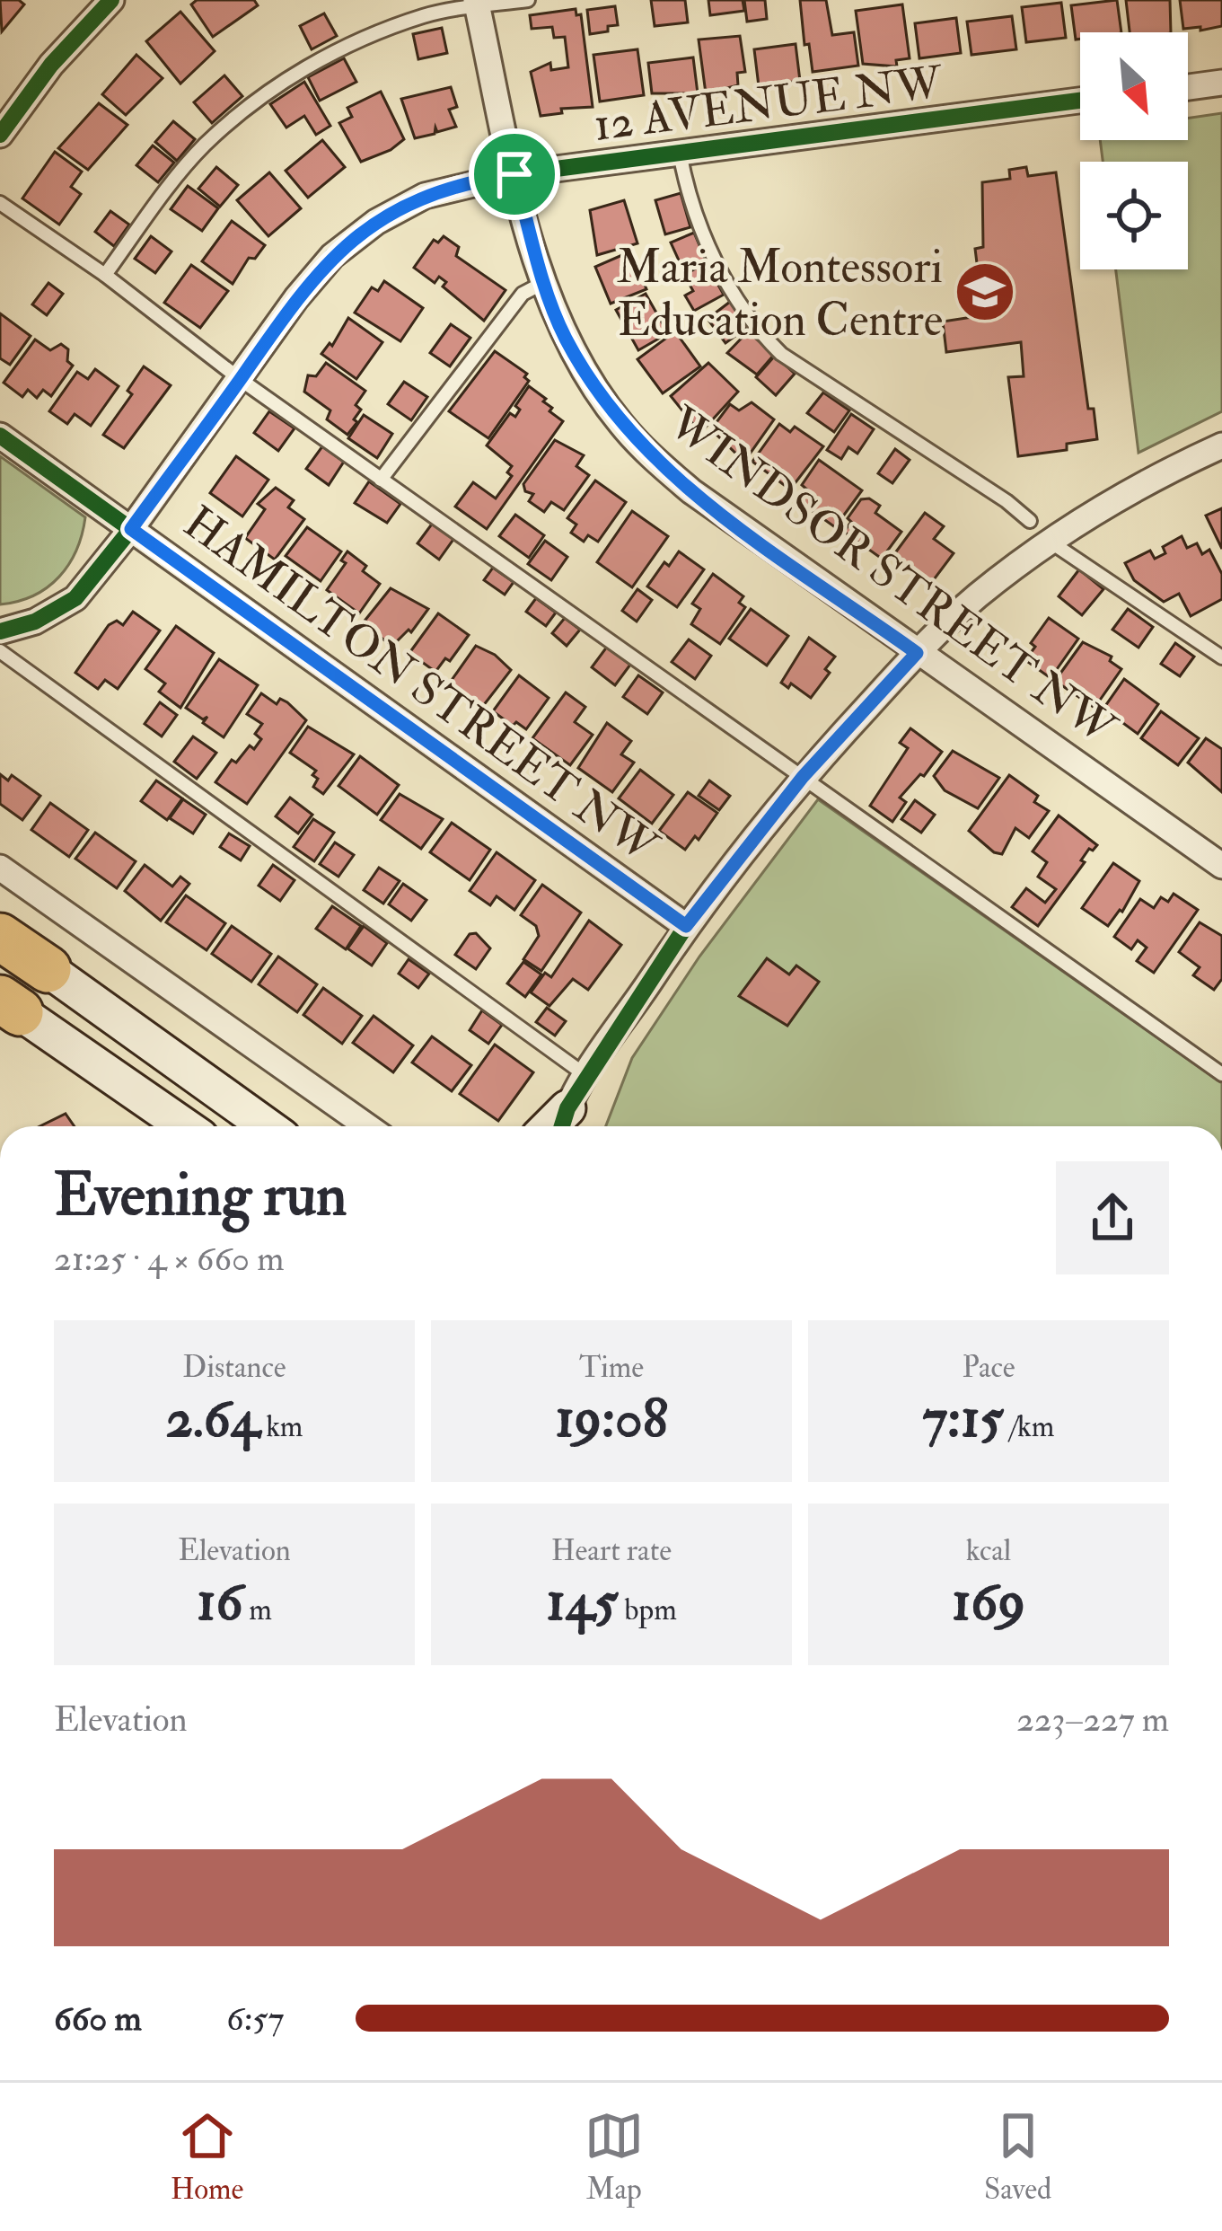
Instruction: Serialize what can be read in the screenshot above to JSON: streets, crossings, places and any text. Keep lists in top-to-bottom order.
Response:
{
  "streets": {
    "street": ["12 AVENUE NW", "WINDSOR STREET NW", "HAMILTON STREET NW"]
  },
  "crossings": [
    ["12 AVENUE NW", "WINDSOR STREET NW"],
    ["12 AVENUE NW", "HAMILTON STREET NW"]
  ],
  "places": {
    "school or university": ["Maria Montessori Education Centre"]
  },
  "north": "bottom right",
  "page": {
    "heading": ["Evening run", "21:25 · 4 × 660 m"],
    "stats": [
      ["Distance", "2.64 km"],
      ["Time", "19:08"],
      ["Pace", "7:15 /km"],
      ["Elevation", "16 m"],
      ["Heart rate", "145 bpm"],
      ["kcal", "169"]
    ],
    "chart": ["Elevation", "223–227 m"],
    "list": [
      {
        "name": "660 m",
        "note": "6:57"
      }
    ],
    "tabs": ["Home", "Map", "Saved"]
  }
}
